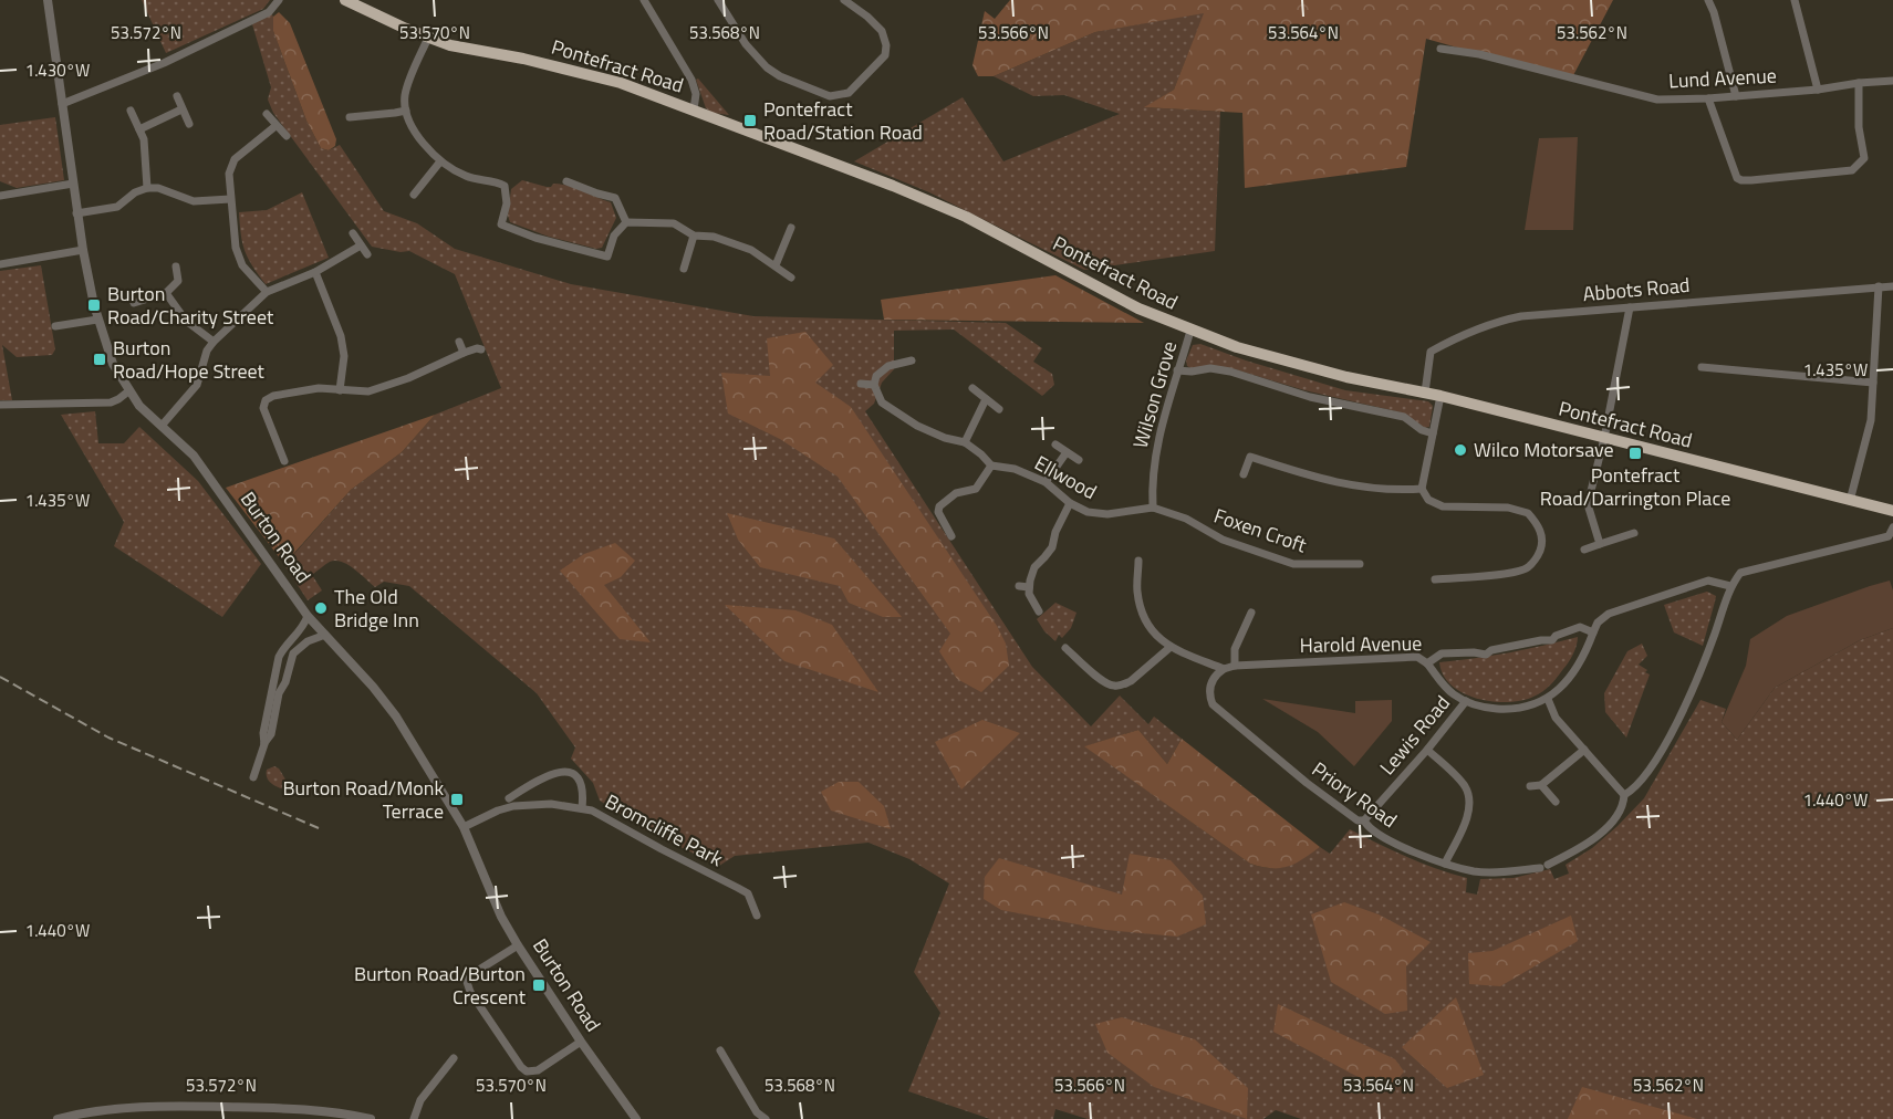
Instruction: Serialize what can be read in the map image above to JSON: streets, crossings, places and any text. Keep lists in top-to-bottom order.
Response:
{
  "streets": {
    "highway": ["Pontefract Road"],
    "street": [
      "Lund Avenue",
      "Abbots Road",
      "Wilson Grove",
      "Ellwood",
      "Foxen Croft",
      "Burton Road",
      "Harold Avenue",
      "Lewis Road",
      "Priory Road",
      "Bromcliffe Park"
    ]
  },
  "crossings": [
    ["Pontefract Road", "Abbots Road"],
    ["Pontefract Road", "Wilson Grove"],
    ["Wilson Grove", "Ellwood"],
    ["Wilson Grove", "Foxen Croft"],
    ["Ellwood", "Foxen Croft"],
    ["Burton Road", "Bromcliffe Park"],
    ["Harold Avenue", "Priory Road"],
    ["Lewis Road", "Priory Road"]
  ],
  "places": {
    "transit": [
      "Pontefract Road/Station Road",
      "Burton Road/Charity Street",
      "Burton Road/Hope Street",
      "Pontefract Road/Darrington Place",
      "Burton Road/Monk Terrace",
      "Burton Road/Burton Crescent"
    ],
    "other": ["Wilco Motorsave", "The Old Bridge Inn"]
  },
  "coordinates": [
    "53.572°N",
    "53.570°N",
    "53.568°N",
    "53.566°N",
    "53.564°N",
    "53.562°N",
    "1.430°W",
    "1.435°W",
    "1.440°W"
  ]
}
